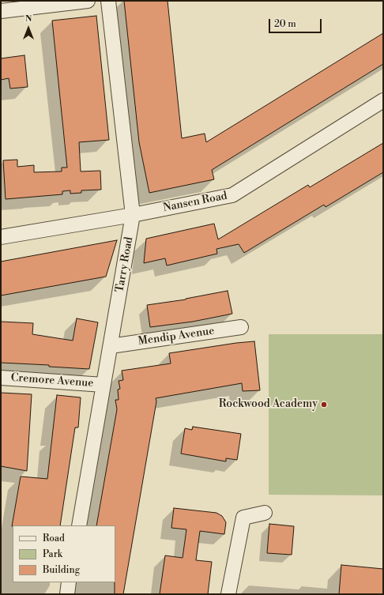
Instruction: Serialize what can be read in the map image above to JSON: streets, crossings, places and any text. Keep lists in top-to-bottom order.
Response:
{
  "streets": {
    "street": [
      "Nansen Road",
      "Tarry Road",
      "Mendip Avenue",
      "Cremore Avenue"
    ]
  },
  "crossings": [
    ["Nansen Road", "Tarry Road"],
    ["Tarry Road", "Mendip Avenue"],
    ["Tarry Road", "Cremore Avenue"]
  ],
  "places": ["Rockwood Academy"],
  "legend": ["Road", "Park", "Building"],
  "scale_bar": "20 m",
  "north": "top"
}
